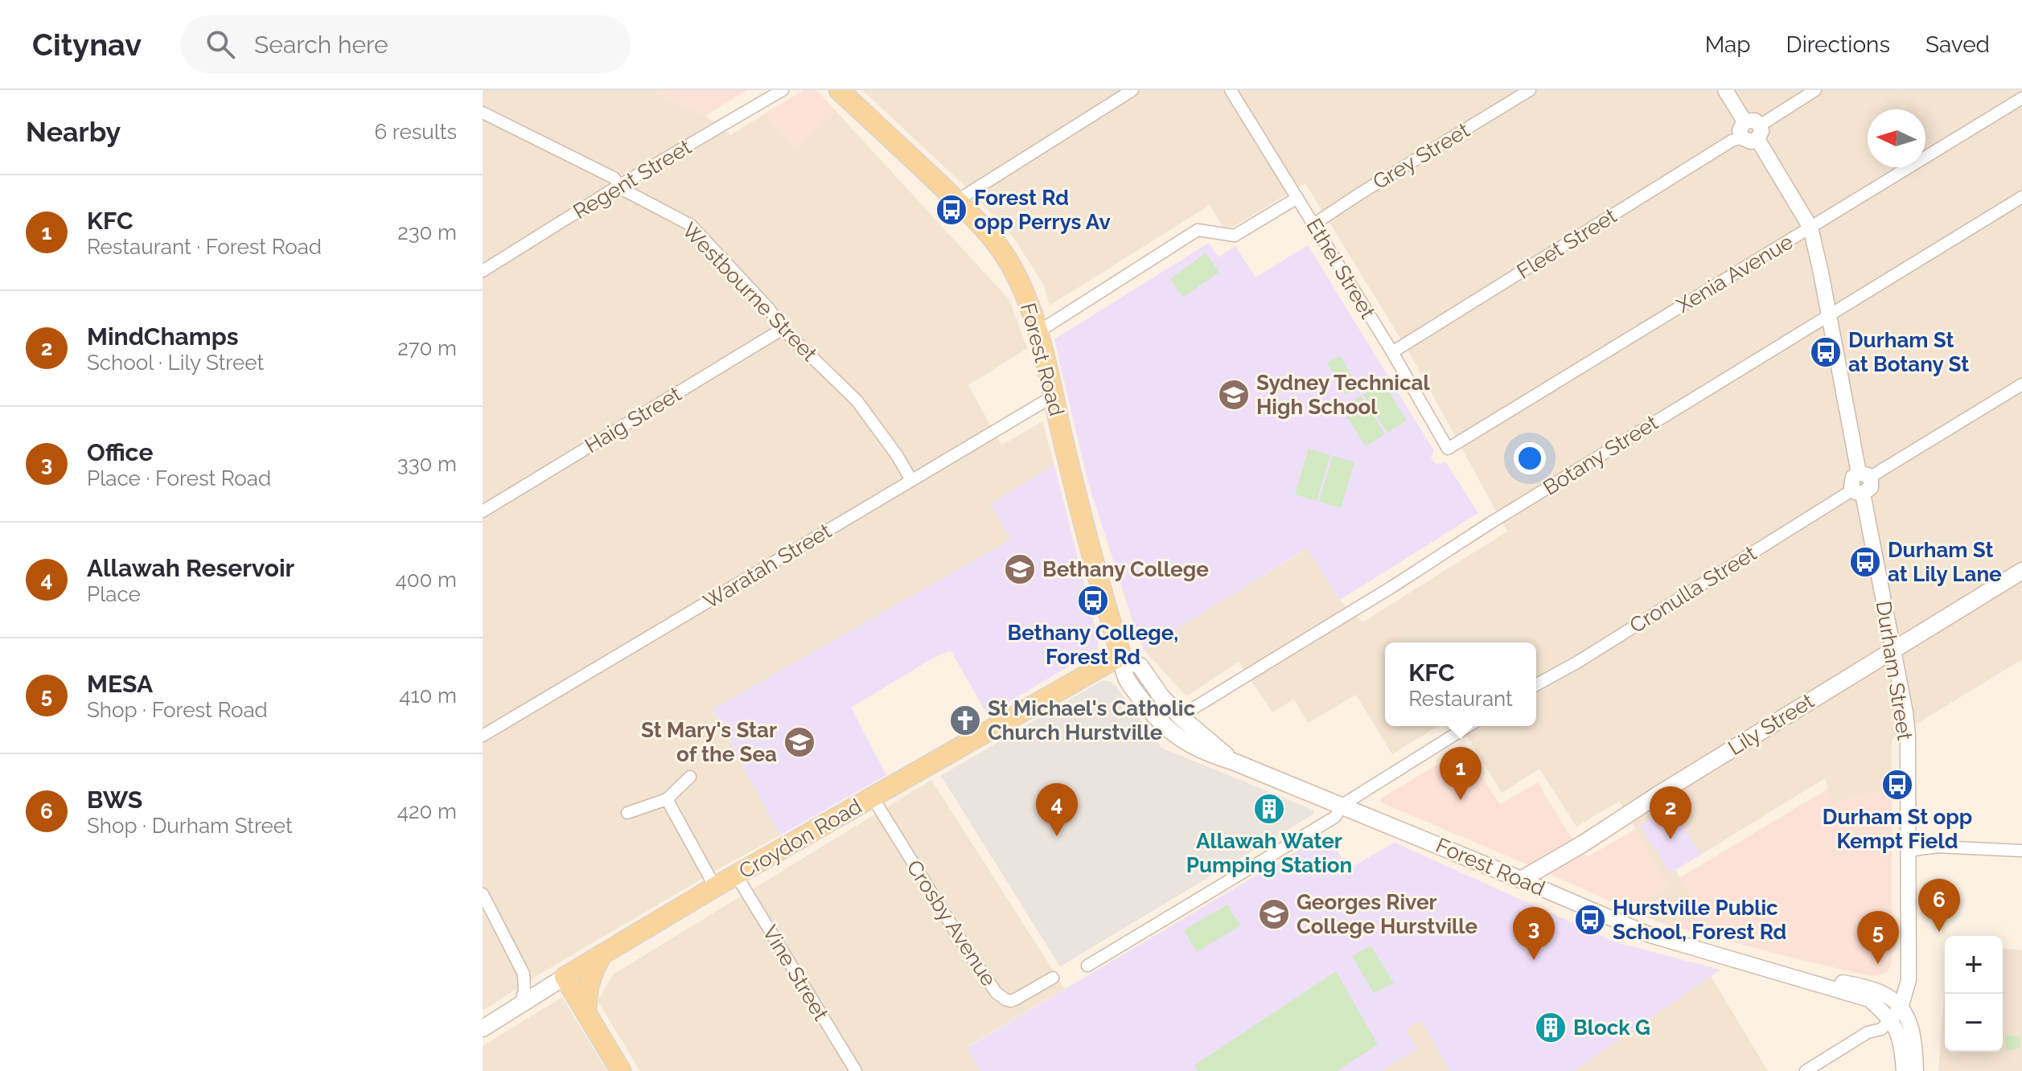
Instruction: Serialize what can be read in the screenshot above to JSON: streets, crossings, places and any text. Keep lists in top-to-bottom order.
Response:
{
  "streets": {
    "main road": ["Forest Road", "Lily Street", "Croydon Road"],
    "street": [
      "Grey Street",
      "Regent Street",
      "Fleet Street",
      "Ethel Street",
      "Xenia Avenue",
      "Westbourne Street",
      "Haig Street",
      "Botany Street",
      "Waratah Street",
      "Cronulla Street",
      "Durham Street",
      "Crosby Avenue",
      "Vine Street"
    ]
  },
  "crossings": [
    ["Grey Street", "Ethel Street"],
    ["Regent Street", "Westbourne Street"],
    ["Fleet Street", "Ethel Street"],
    ["Ethel Street", "Xenia Avenue"],
    ["Westbourne Street", "Haig Street"],
    ["Westbourne Street", "Waratah Street"],
    ["Forest Road", "Botany Street"],
    ["Forest Road", "Waratah Street"],
    ["Forest Road", "Durham Street"],
    ["Forest Road", "Lily Street"],
    ["Forest Road", "Croydon Road"],
    ["Cronulla Street", "Durham Street"],
    ["Durham Street", "Lily Street"],
    ["Croydon Road", "Crosby Avenue"],
    ["Croydon Road", "Vine Street"]
  ],
  "places": {
    "bus stop": [
      "Forest Rd opp Perrys Av",
      "Durham St at Botany St",
      "Durham St at Lily Lane",
      "Bethany College, Forest Rd",
      "Durham St opp Kempt Field",
      "Hurstville Public School, Forest Rd"
    ],
    "school or university": [
      "Sydney Technical High School",
      "Bethany College",
      "St Mary's Star of the Sea",
      "Georges River College Hurstville"
    ],
    "church": ["St Michael's Catholic Church Hurstville"],
    "building": ["Allawah Water Pumping Station", "Block G"]
  },
  "north": "left",
  "page": {
    "header": "Citynav",
    "search": "Search here",
    "nav": ["Map", "Directions", "Saved"],
    "heading": ["Nearby", "6 results"],
    "list": [
      {
        "mark": "1",
        "name": "KFC",
        "note": "Restaurant · Forest Road",
        "value": "230 m"
      },
      {
        "mark": "2",
        "name": "MindChamps",
        "note": "School · Lily Street",
        "value": "270 m"
      },
      {
        "mark": "3",
        "name": "Office",
        "note": "Place · Forest Road",
        "value": "330 m"
      },
      {
        "mark": "4",
        "name": "Allawah Reservoir",
        "note": "Place",
        "value": "400 m"
      },
      {
        "mark": "5",
        "name": "MESA",
        "note": "Shop · Forest Road",
        "value": "410 m"
      },
      {
        "mark": "6",
        "name": "BWS",
        "note": "Shop · Durham Street",
        "value": "420 m"
      }
    ],
    "popup": ["KFC", "Restaurant"],
    "pins": [
      "1",
      "4",
      "2",
      "6",
      "3",
      "5"
    ],
    "map_buttons": ["+", "−"]
  }
}
